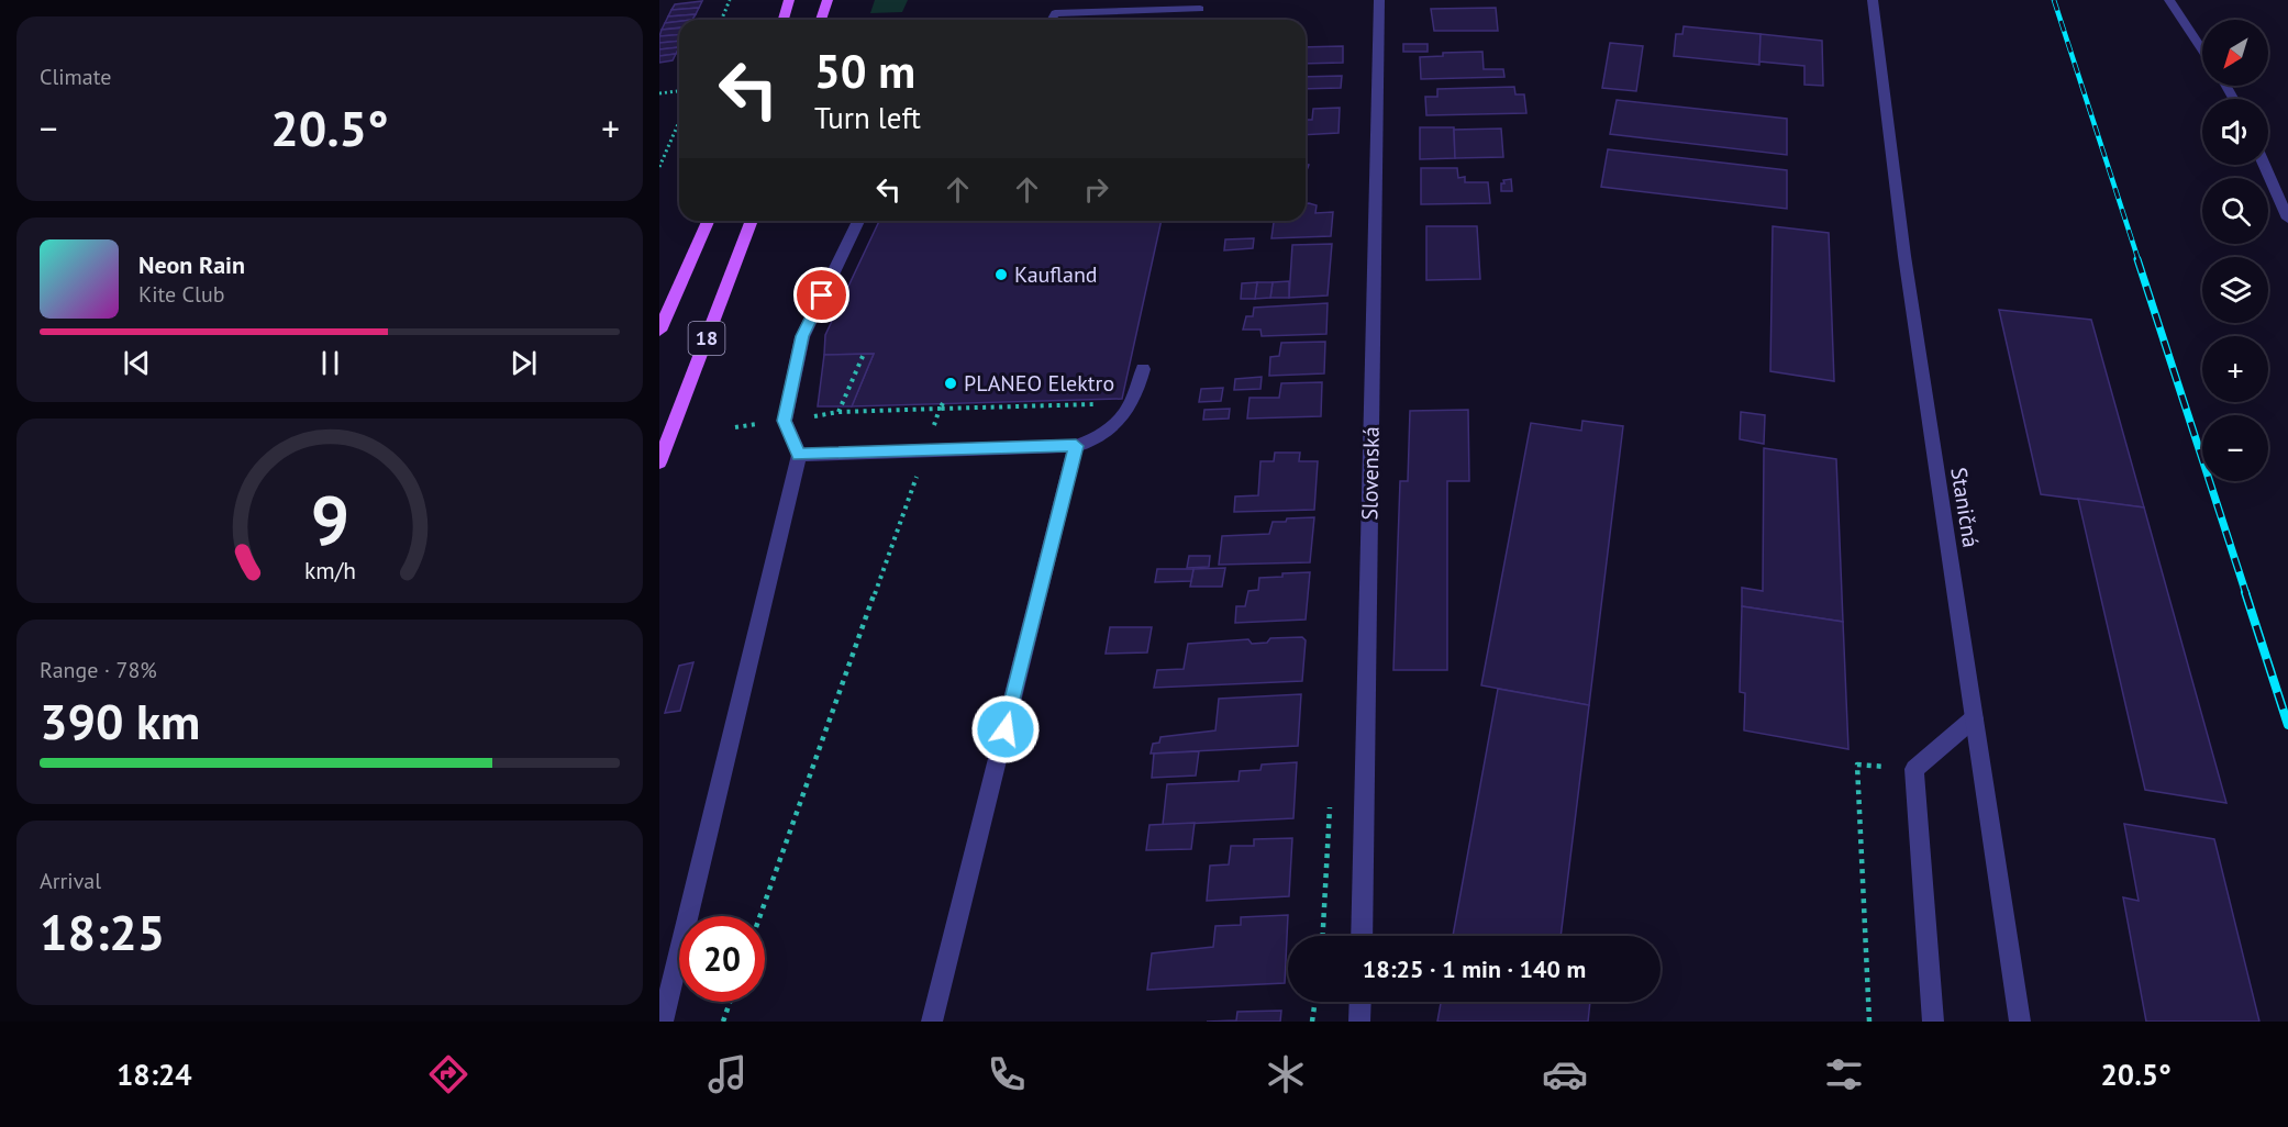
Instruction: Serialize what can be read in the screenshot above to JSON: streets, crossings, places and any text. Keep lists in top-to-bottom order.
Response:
{
  "streets": {
    "main road": ["18"],
    "street": ["Slovenská", "Staničná"]
  },
  "places": ["Kaufland", "PLANEO Elektro"],
  "north": "bottom left",
  "page": {
    "tile": [
      "Climate",
      ["Range · 78%", "390 km"],
      ["Arrival", "18:25"]
    ],
    "map_buttons": ["+", "−"],
    "turn": ["50 m", "Turn left"],
    "heat": ["−", "20.5°", "+"],
    "song": ["Neon Rain", "Kite Club"],
    "limit": "20",
    "trip": "18:25 · 1 min · 140 m",
    "tabs": ["18:24", "20.5°"],
    "gauge": ["9", "km/h"]
  }
}
